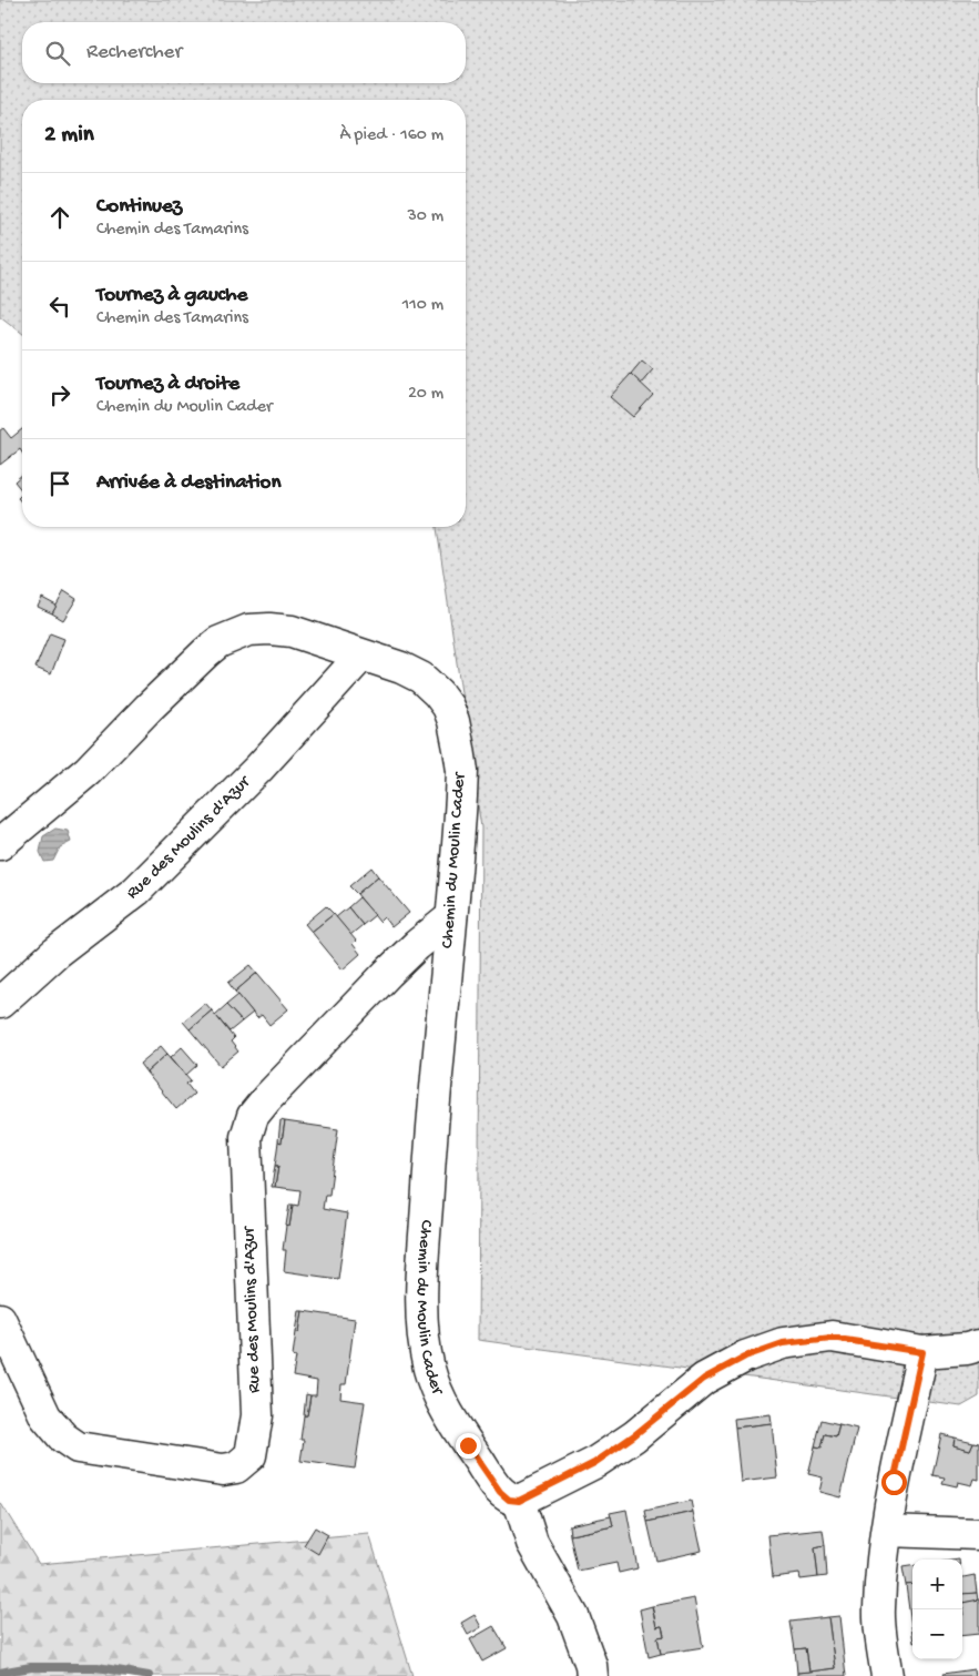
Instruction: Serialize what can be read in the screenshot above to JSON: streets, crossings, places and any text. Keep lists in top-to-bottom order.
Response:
{
  "streets": {
    "street": ["Rue des Moulins d'Azur", "Chemin du Moulin Cader"]
  },
  "crossings": [
    ["Rue des Moulins d'Azur", "Chemin du Moulin Cader"]
  ],
  "page": {
    "search": "Rechercher",
    "heading": ["2 min", "À pied · 160 m"],
    "list": [
      ["Continuez", "Chemin des Tamarins", "30 m"],
      ["Tournez à gauche", "Chemin des Tamarins", "110 m"],
      ["Tournez à droite", "Chemin du Moulin Cader", "20 m"],
      "Arrivée à destination"
    ],
    "map_buttons": ["+", "−"]
  }
}
